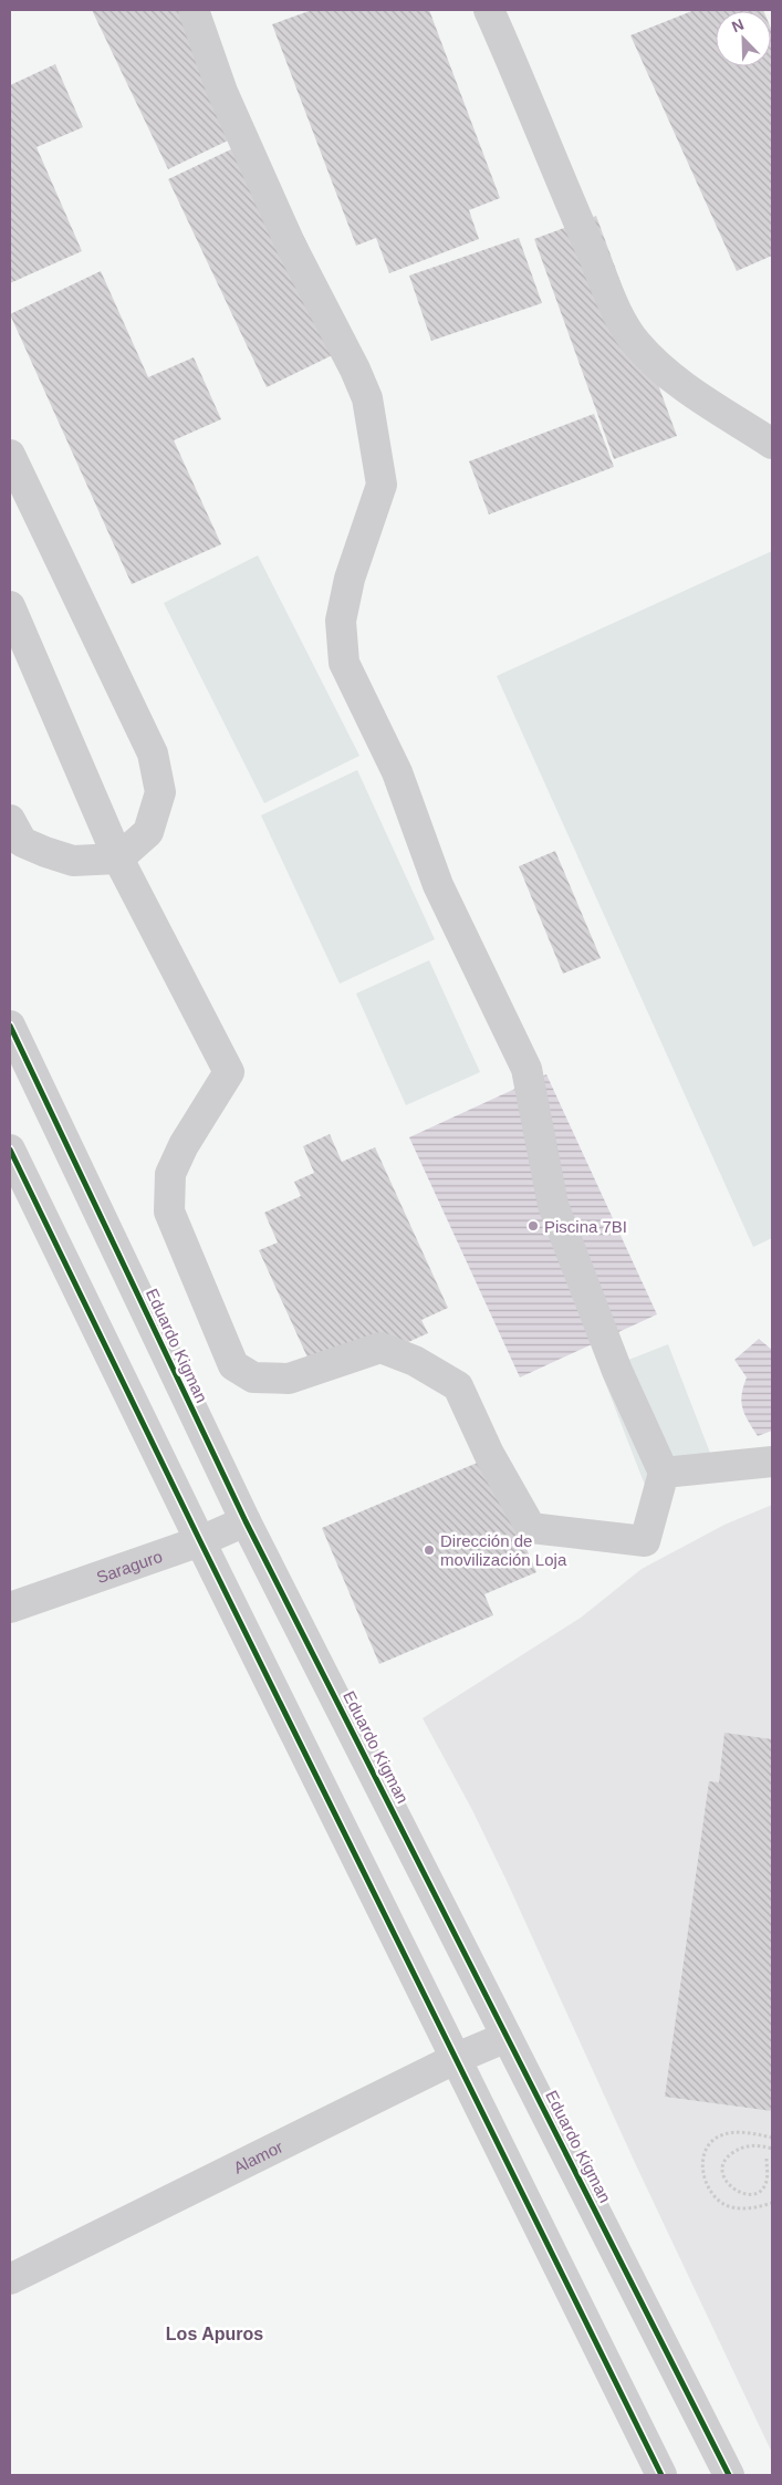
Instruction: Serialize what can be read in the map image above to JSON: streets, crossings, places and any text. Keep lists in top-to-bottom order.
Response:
{
  "streets": {
    "street": ["Eduardo Kigman", "Saraguro", "Alamor"]
  },
  "crossings": [
    ["Eduardo Kigman", "Saraguro"],
    ["Eduardo Kigman", "Alamor"]
  ],
  "districts": ["Los Apuros"],
  "places": ["Piscina 7BI", "Dirección de movilización Loja"],
  "north": "top left"
}
